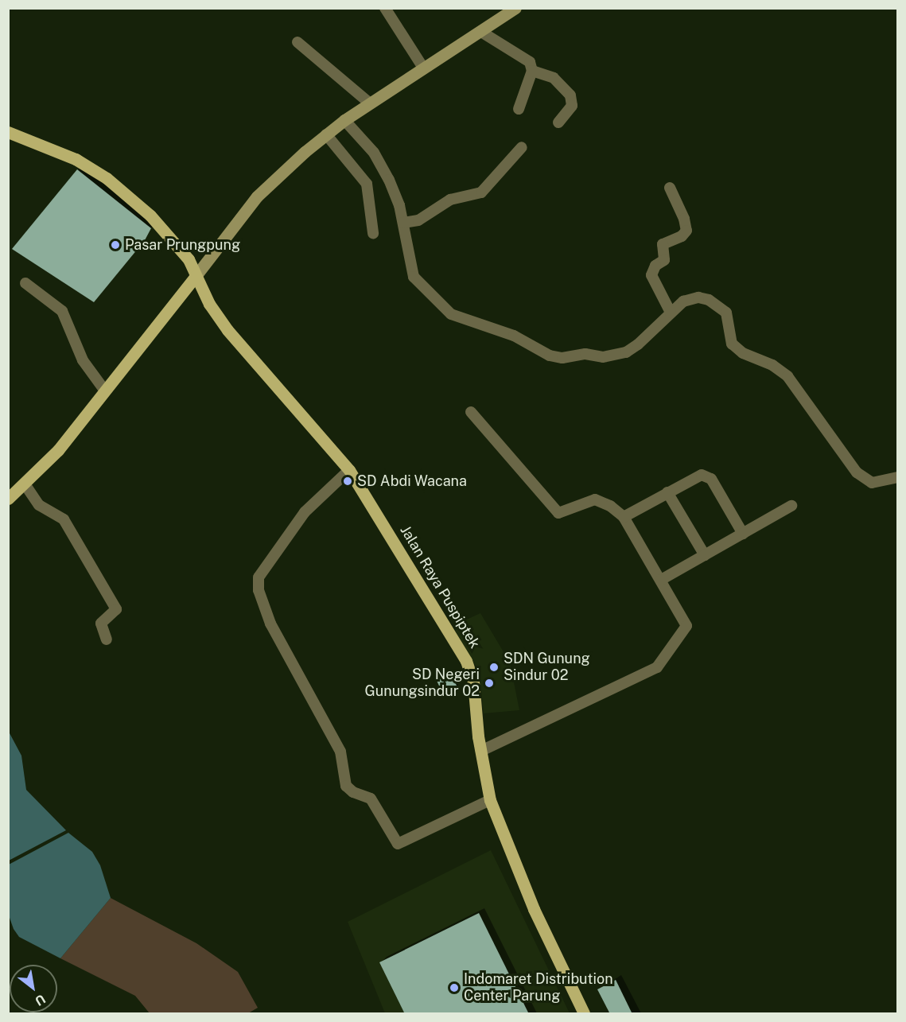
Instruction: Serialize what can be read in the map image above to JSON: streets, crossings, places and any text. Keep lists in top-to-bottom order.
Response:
{
  "streets": {
    "main road": ["Jalan Raya Puspiptek"]
  },
  "places": [
    "Pasar Prungpung",
    "SD Abdi Wacana",
    "SDN Gunung Sindur 02",
    "SD Negeri Gunungsindur 02",
    "Indomaret Distribution Center Parung"
  ],
  "north": "bottom right"
}
